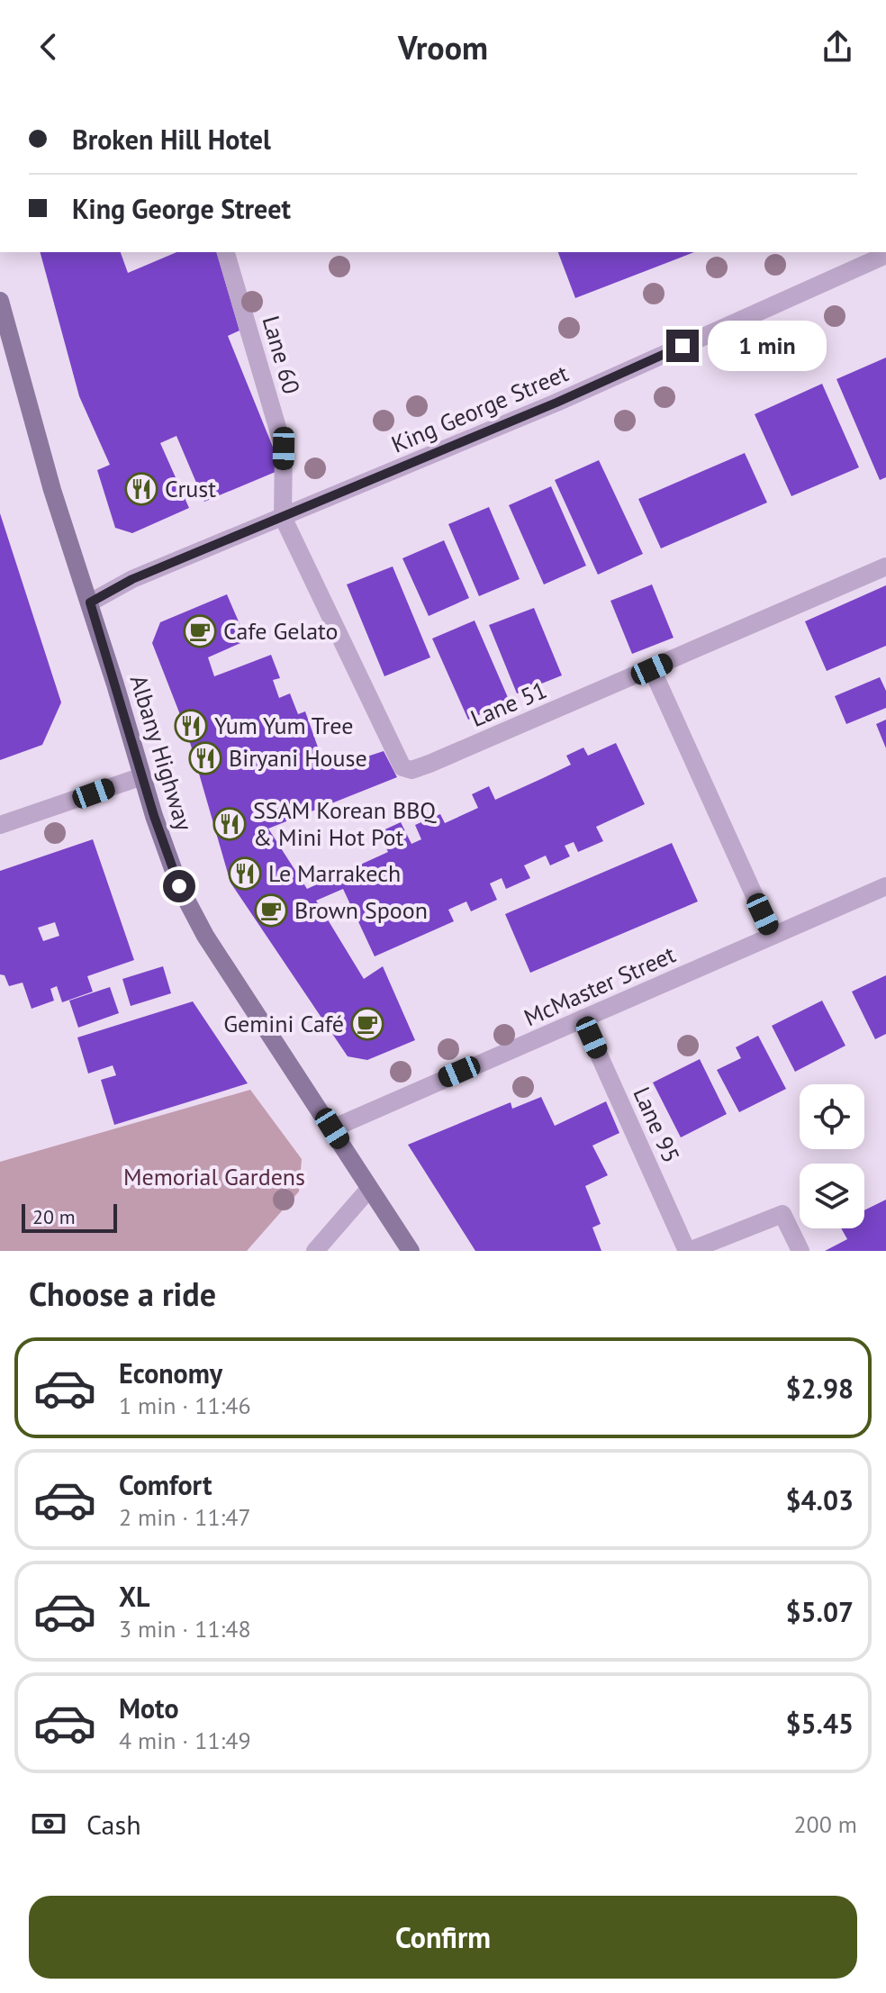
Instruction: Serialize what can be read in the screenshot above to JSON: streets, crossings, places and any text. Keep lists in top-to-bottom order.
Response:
{
  "streets": {
    "main road": ["Albany Highway"],
    "street": [
      "Lane 60",
      "King George Street",
      "Lane 51",
      "McMaster Street",
      "Lane 95"
    ]
  },
  "crossings": [
    ["Lane 60", "King George Street"],
    ["Lane 60", "Lane 51"],
    ["King George Street", "Lane 51"],
    ["King George Street", "Albany Highway"],
    ["Albany Highway", "McMaster Street"],
    ["McMaster Street", "Lane 95"]
  ],
  "parks": ["Memorial Gardens"],
  "places": {
    "restaurant": [
      "Crust",
      "Yum Yum Tree",
      "Biryani House",
      "SSAM Korean BBQ & Mini Hot Pot",
      "Le Marrakech"
    ],
    "cafe": ["Cafe Gelato", "Brown Spoon", "Gemini Café"]
  },
  "scale_bar": "20 m",
  "page": {
    "header": "Vroom",
    "banner": ["Broken Hill Hotel", "King George Street"],
    "bubble": "1 min",
    "scale": "20 m",
    "heading": "Choose a ride",
    "list": [
      {
        "name": "Economy",
        "note": "1 min · 11:46",
        "value": "$2.98"
      },
      {
        "name": "Comfort",
        "note": "2 min · 11:47",
        "value": "$4.03"
      },
      {
        "name": "XL",
        "note": "3 min · 11:48",
        "value": "$5.07"
      },
      {
        "name": "Moto",
        "note": "4 min · 11:49",
        "value": "$5.45"
      }
    ],
    "pay": ["Cash", "200 m"],
    "buttons": "Confirm"
  }
}
